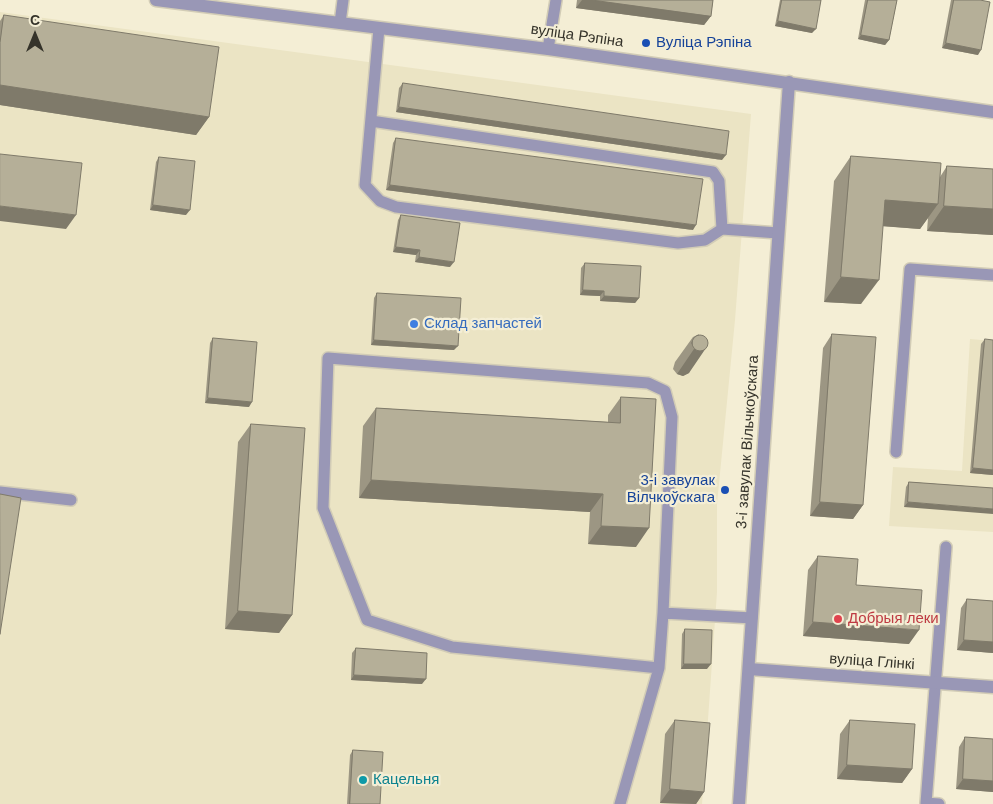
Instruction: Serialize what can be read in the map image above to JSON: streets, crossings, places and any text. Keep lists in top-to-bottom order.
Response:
{
  "streets": {
    "street": ["вуліца Рэпіна", "3-і завулак Вільчкоўскага", "вуліца Глінкі"]
  },
  "crossings": [
    ["вуліца Рэпіна", "3-і завулак Вільчкоўскага"],
    ["3-і завулак Вільчкоўскага", "вуліца Глінкі"]
  ],
  "places": [
    "Вуліца Рэпіна",
    "Склад запчастей",
    "3-і завулак Вілчкоўскага",
    "Добрыя леки",
    "Кацельня"
  ],
  "north": "top"
}
